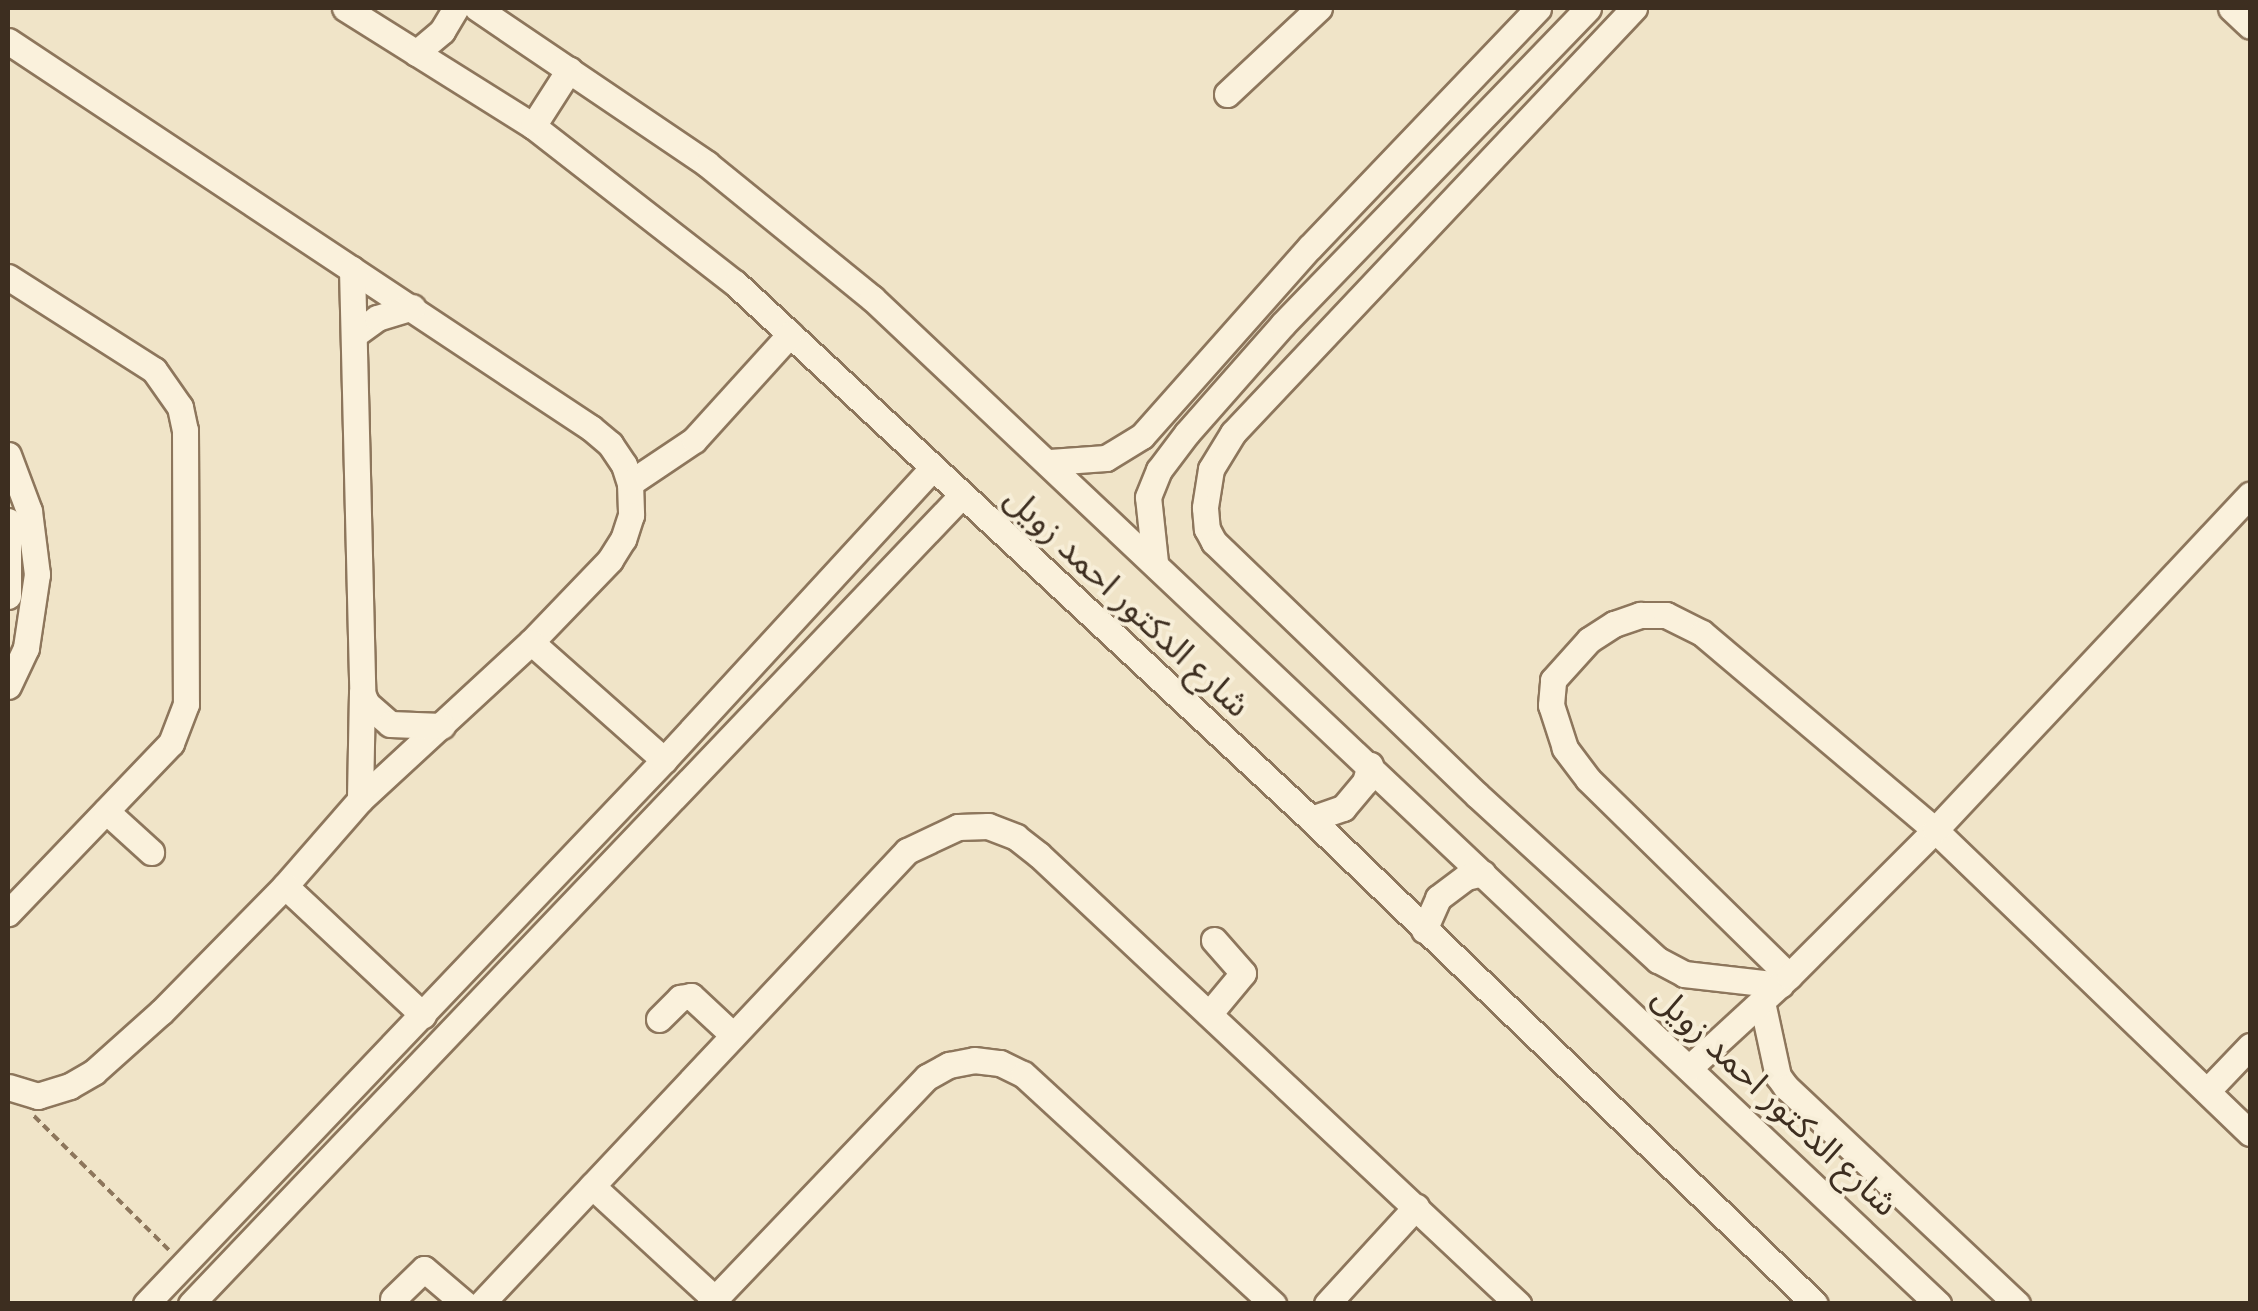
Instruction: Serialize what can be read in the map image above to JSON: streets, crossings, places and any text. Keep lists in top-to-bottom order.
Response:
{
  "streets": {
    "street": ["شارع الدكتور احمد زويل"]
  }
}
